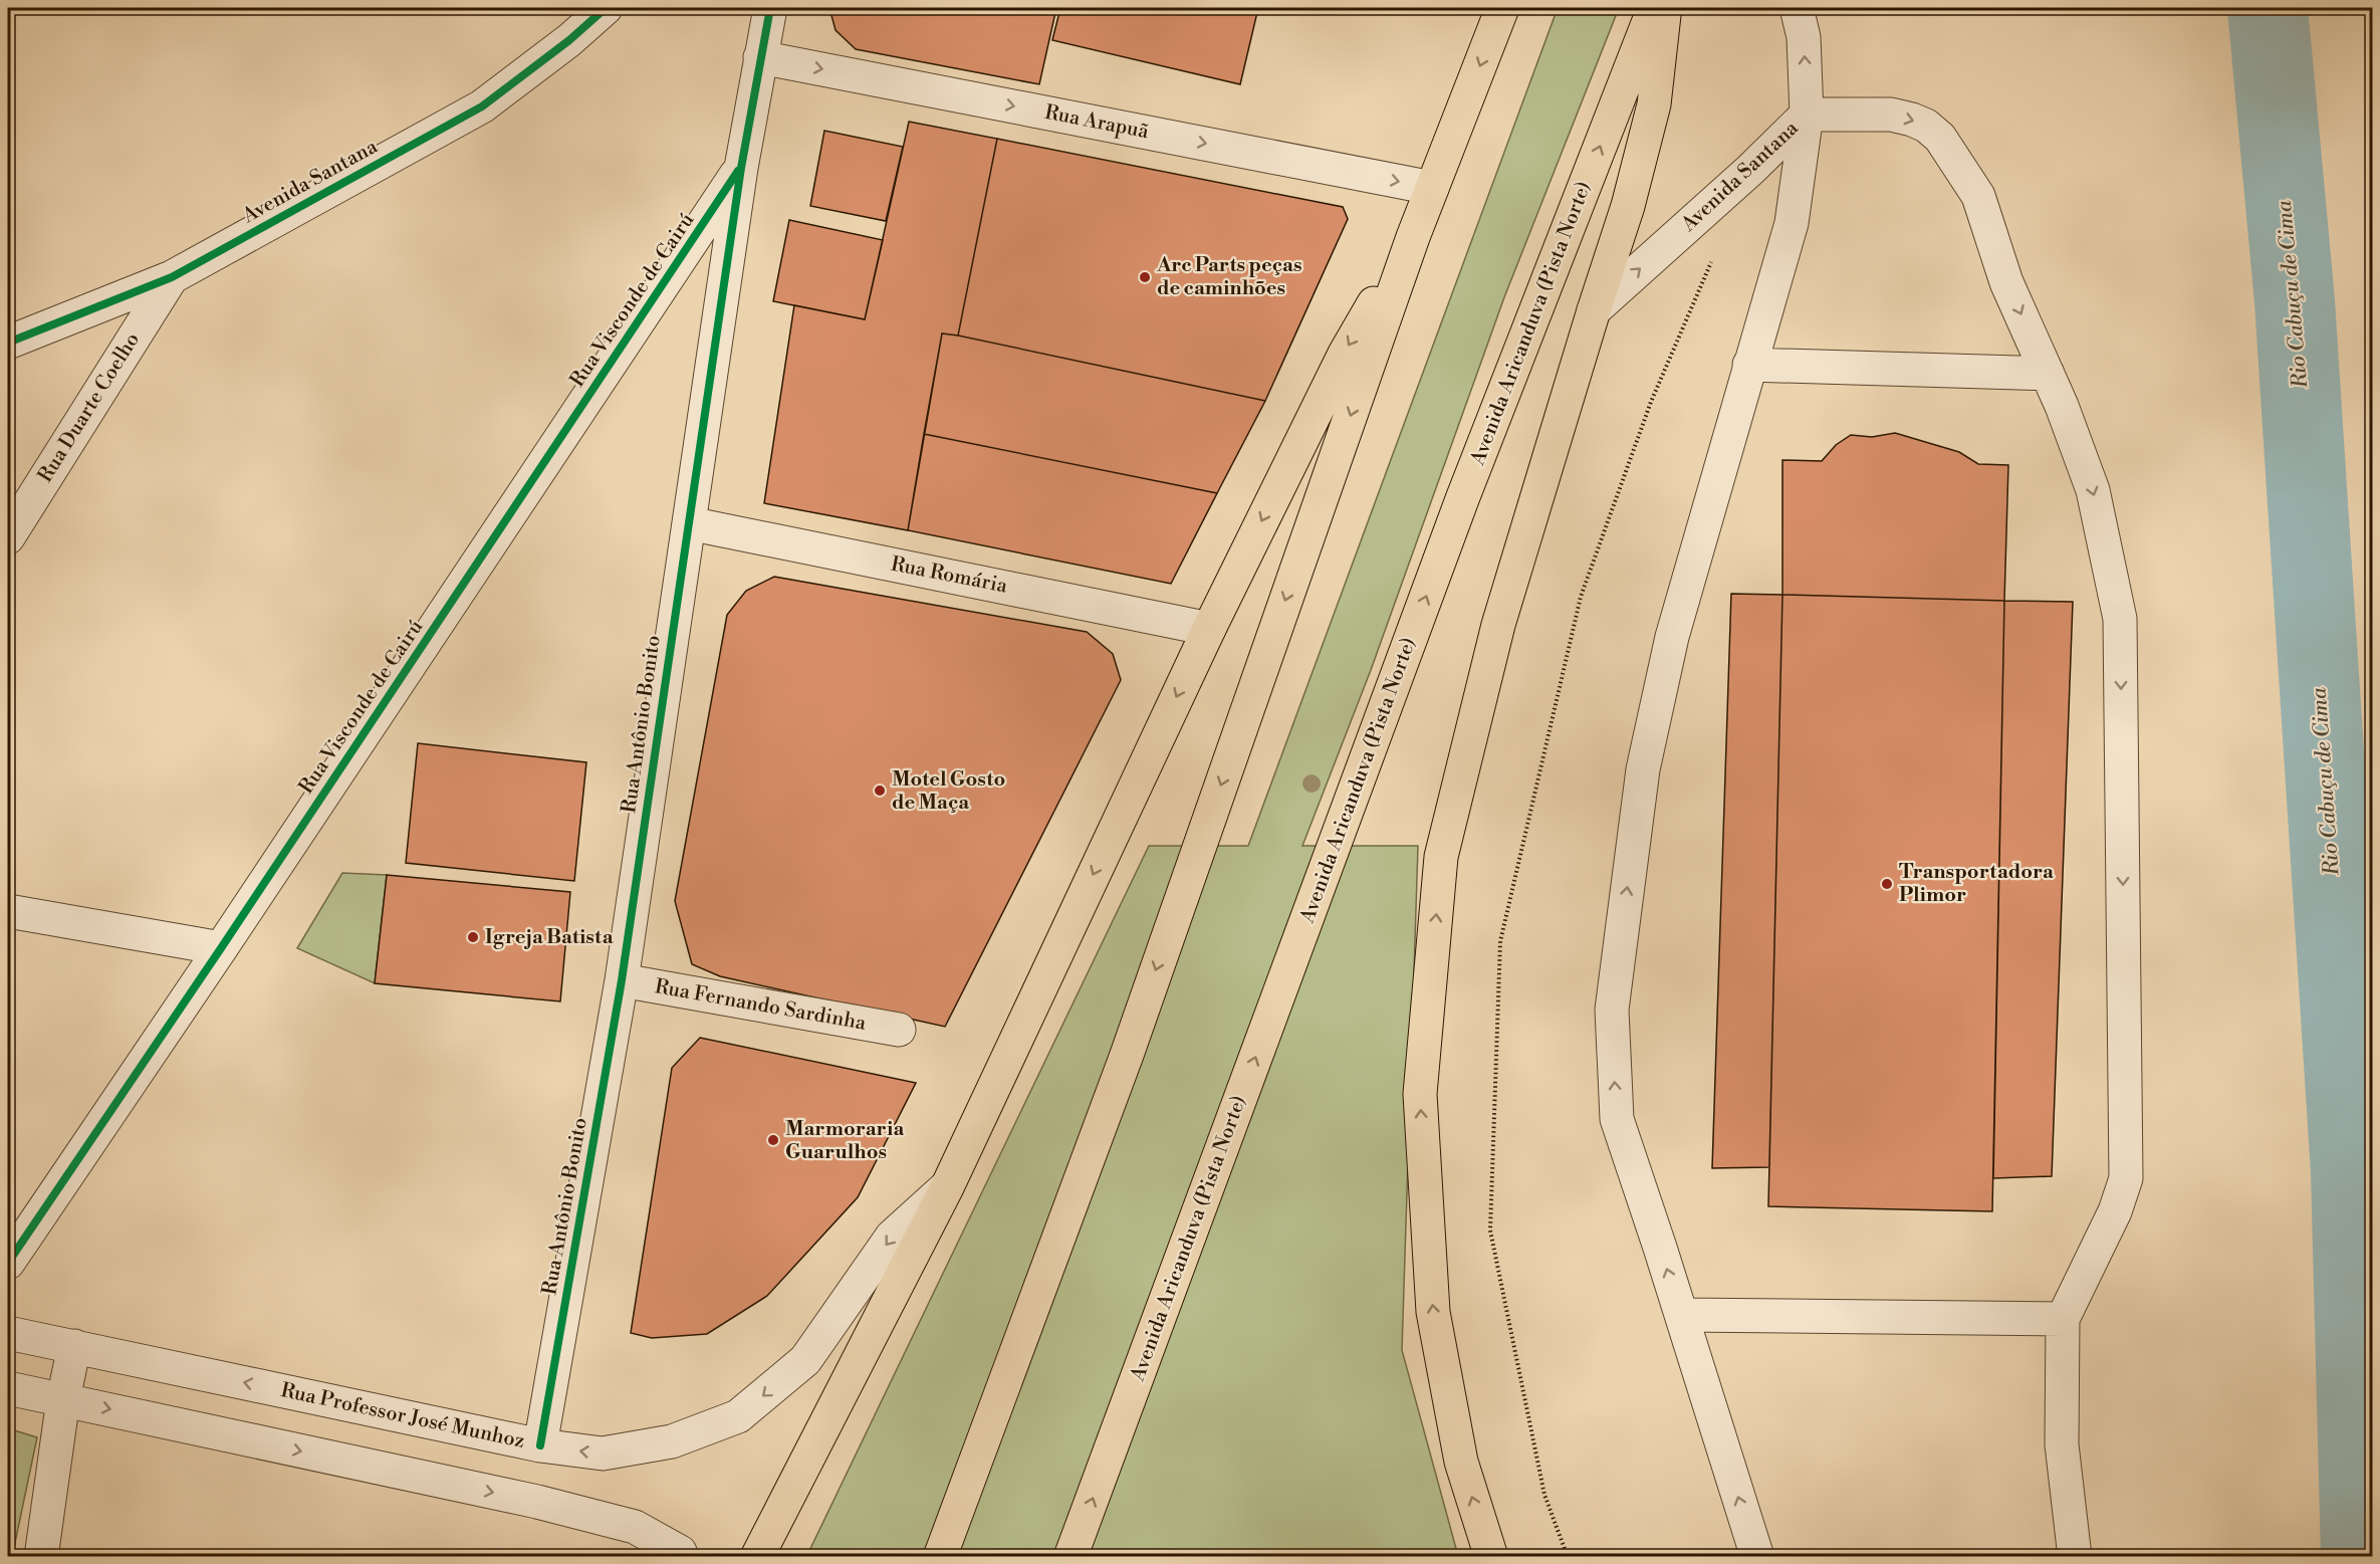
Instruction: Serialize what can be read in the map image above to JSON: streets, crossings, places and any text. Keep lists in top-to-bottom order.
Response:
{
  "streets": {
    "highway": ["Avenida Aricanduva (Pista Norte)"],
    "street": [
      "Rua Arapuã",
      "Avenida Santana",
      "Rua Visconde de Cairú",
      "Rua Duarte Coelho",
      "Rua Romária",
      "Rua Antônio Bonito",
      "Rua Fernando Sardinha",
      "Rua Professor José Munhoz"
    ]
  },
  "crossings": [
    ["Rua Arapuã", "Rua Antônio Bonito"],
    ["Avenida Santana", "Rua Duarte Coelho"],
    ["Rua Visconde de Cairú", "Rua Antônio Bonito"],
    ["Rua Romária", "Rua Antônio Bonito"],
    ["Rua Antônio Bonito", "Rua Fernando Sardinha"],
    ["Rua Antônio Bonito", "Rua Professor José Munhoz"]
  ],
  "one_way": ["Rua Arapuã"],
  "water": ["Rio Cabuçu de Cima"],
  "places": [
    "Arc Parts peças de caminhões",
    "Motel Gosto de Maça",
    "Transportadora Plimor",
    "Igreja Batista",
    "Marmoraria Guarulhos"
  ]
}
